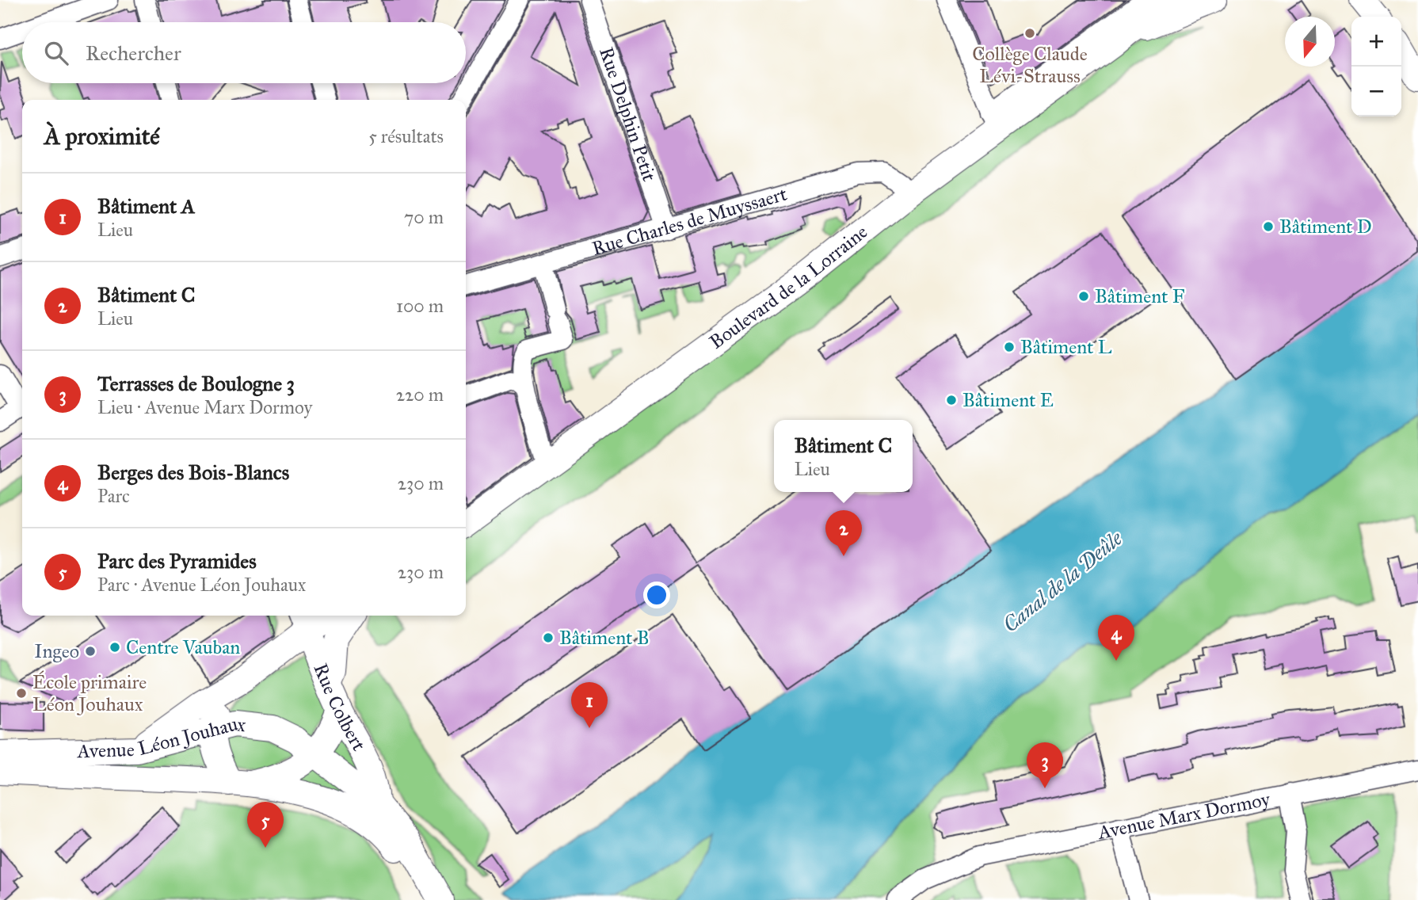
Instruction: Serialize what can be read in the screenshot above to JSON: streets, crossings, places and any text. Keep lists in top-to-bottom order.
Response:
{
  "streets": {
    "main road": ["Boulevard de la Lorraine", "Rue Colbert", "Avenue Léon Jouhaux"],
    "street": ["Rue Delphin Petit", "Rue Charles de Muyssaert", "Avenue Marx Dormoy"]
  },
  "crossings": [
    ["Rue Delphin Petit", "Rue Charles de Muyssaert"],
    ["Rue Charles de Muyssaert", "Boulevard de la Lorraine"],
    ["Rue Colbert", "Avenue Léon Jouhaux"]
  ],
  "water": ["Canal de la Deûle"],
  "places": [
    "Collège Claude Lévi-Strauss",
    "Bâtiment D",
    "Bâtiment F",
    "Bâtiment L",
    "Bâtiment E",
    "Bâtiment B",
    "Centre Vauban",
    "Ingeo",
    "École primaire Léon Jouhaux"
  ],
  "north": "bottom",
  "page": {
    "map_buttons": ["+", "−"],
    "search": "Rechercher",
    "heading": ["À proximité", "5 résultats"],
    "list": [
      {
        "mark": "1",
        "name": "Bâtiment A",
        "note": "Lieu",
        "value": "70 m"
      },
      {
        "mark": "2",
        "name": "Bâtiment C",
        "note": "Lieu",
        "value": "100 m"
      },
      {
        "mark": "3",
        "name": "Terrasses de Boulogne 3",
        "note": "Lieu · Avenue Marx Dormoy",
        "value": "220 m"
      },
      {
        "mark": "4",
        "name": "Berges des Bois-Blancs",
        "note": "Parc",
        "value": "230 m"
      },
      {
        "mark": "5",
        "name": "Parc des Pyramides",
        "note": "Parc · Avenue Léon Jouhaux",
        "value": "230 m"
      }
    ],
    "popup": ["Bâtiment C", "Lieu"],
    "pins": [
      "2",
      "4",
      "1",
      "3",
      "5"
    ]
  }
}
